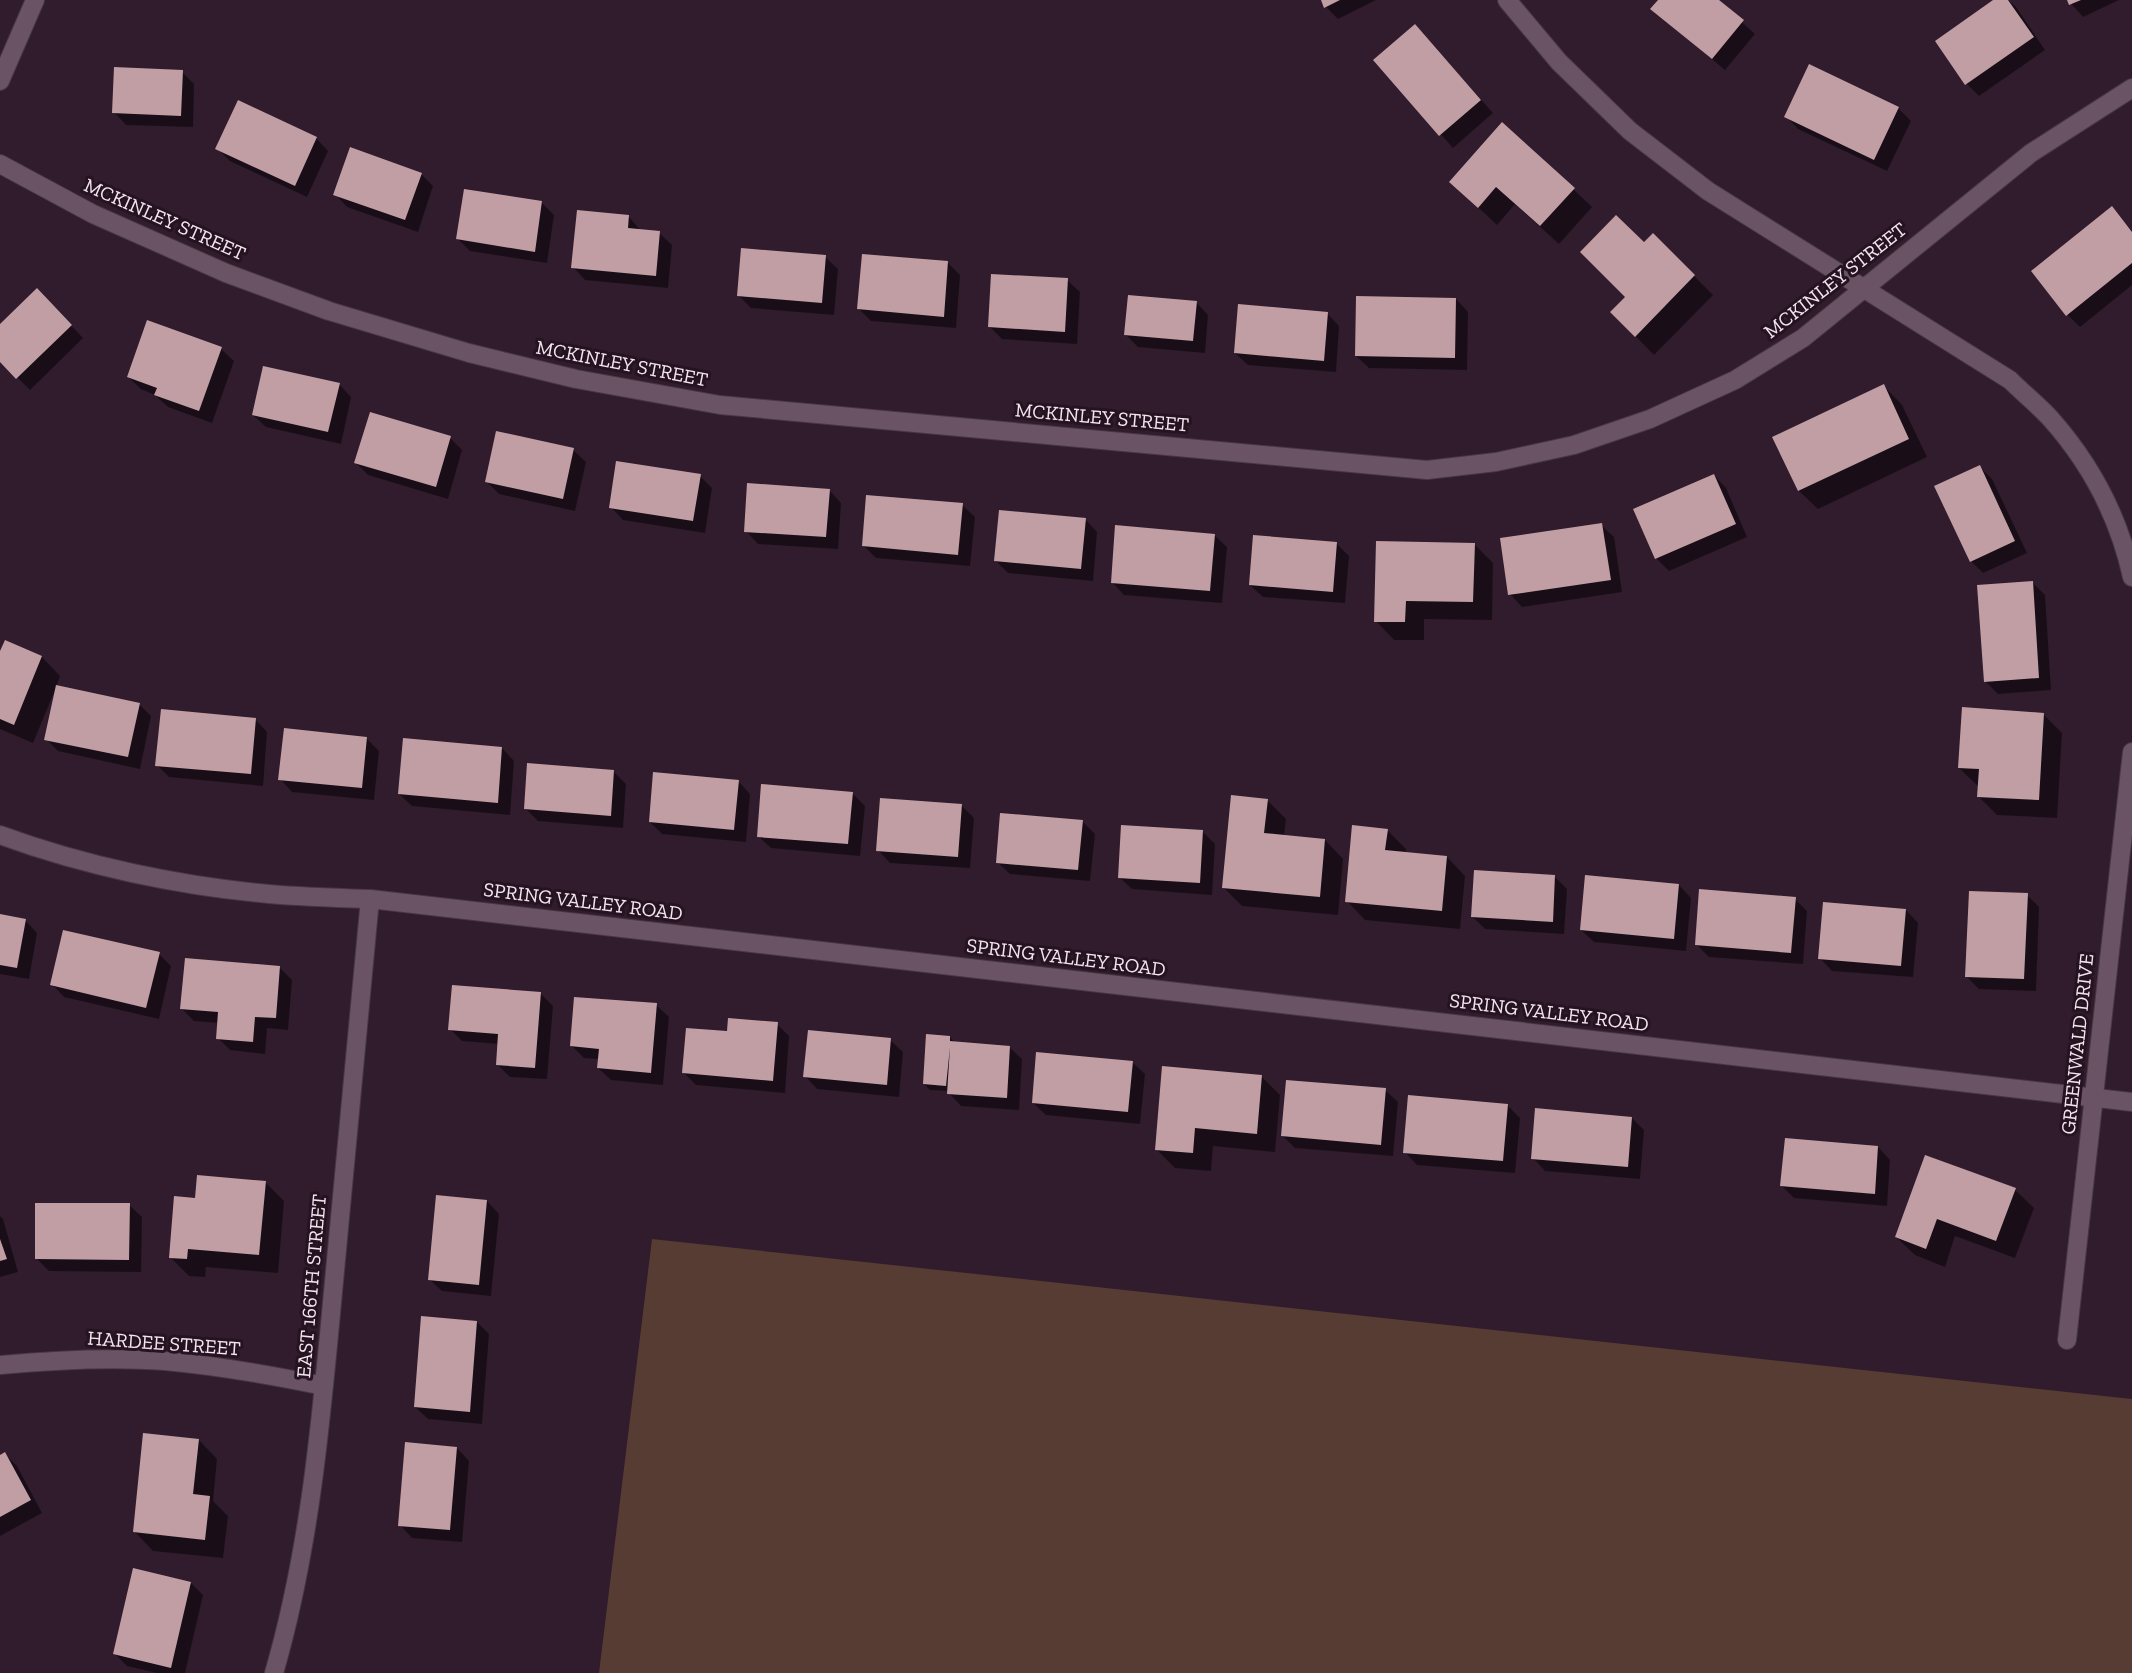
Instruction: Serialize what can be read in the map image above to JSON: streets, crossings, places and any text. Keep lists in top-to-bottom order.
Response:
{
  "streets": {
    "street": [
      "MCKINLEY STREET",
      "SPRING VALLEY ROAD",
      "GREENWALD DRIVE",
      "EAST 166TH STREET",
      "HARDEE STREET"
    ]
  },
  "crossings": [
    ["SPRING VALLEY ROAD", "GREENWALD DRIVE"],
    ["SPRING VALLEY ROAD", "EAST 166TH STREET"],
    ["EAST 166TH STREET", "HARDEE STREET"]
  ]
}
